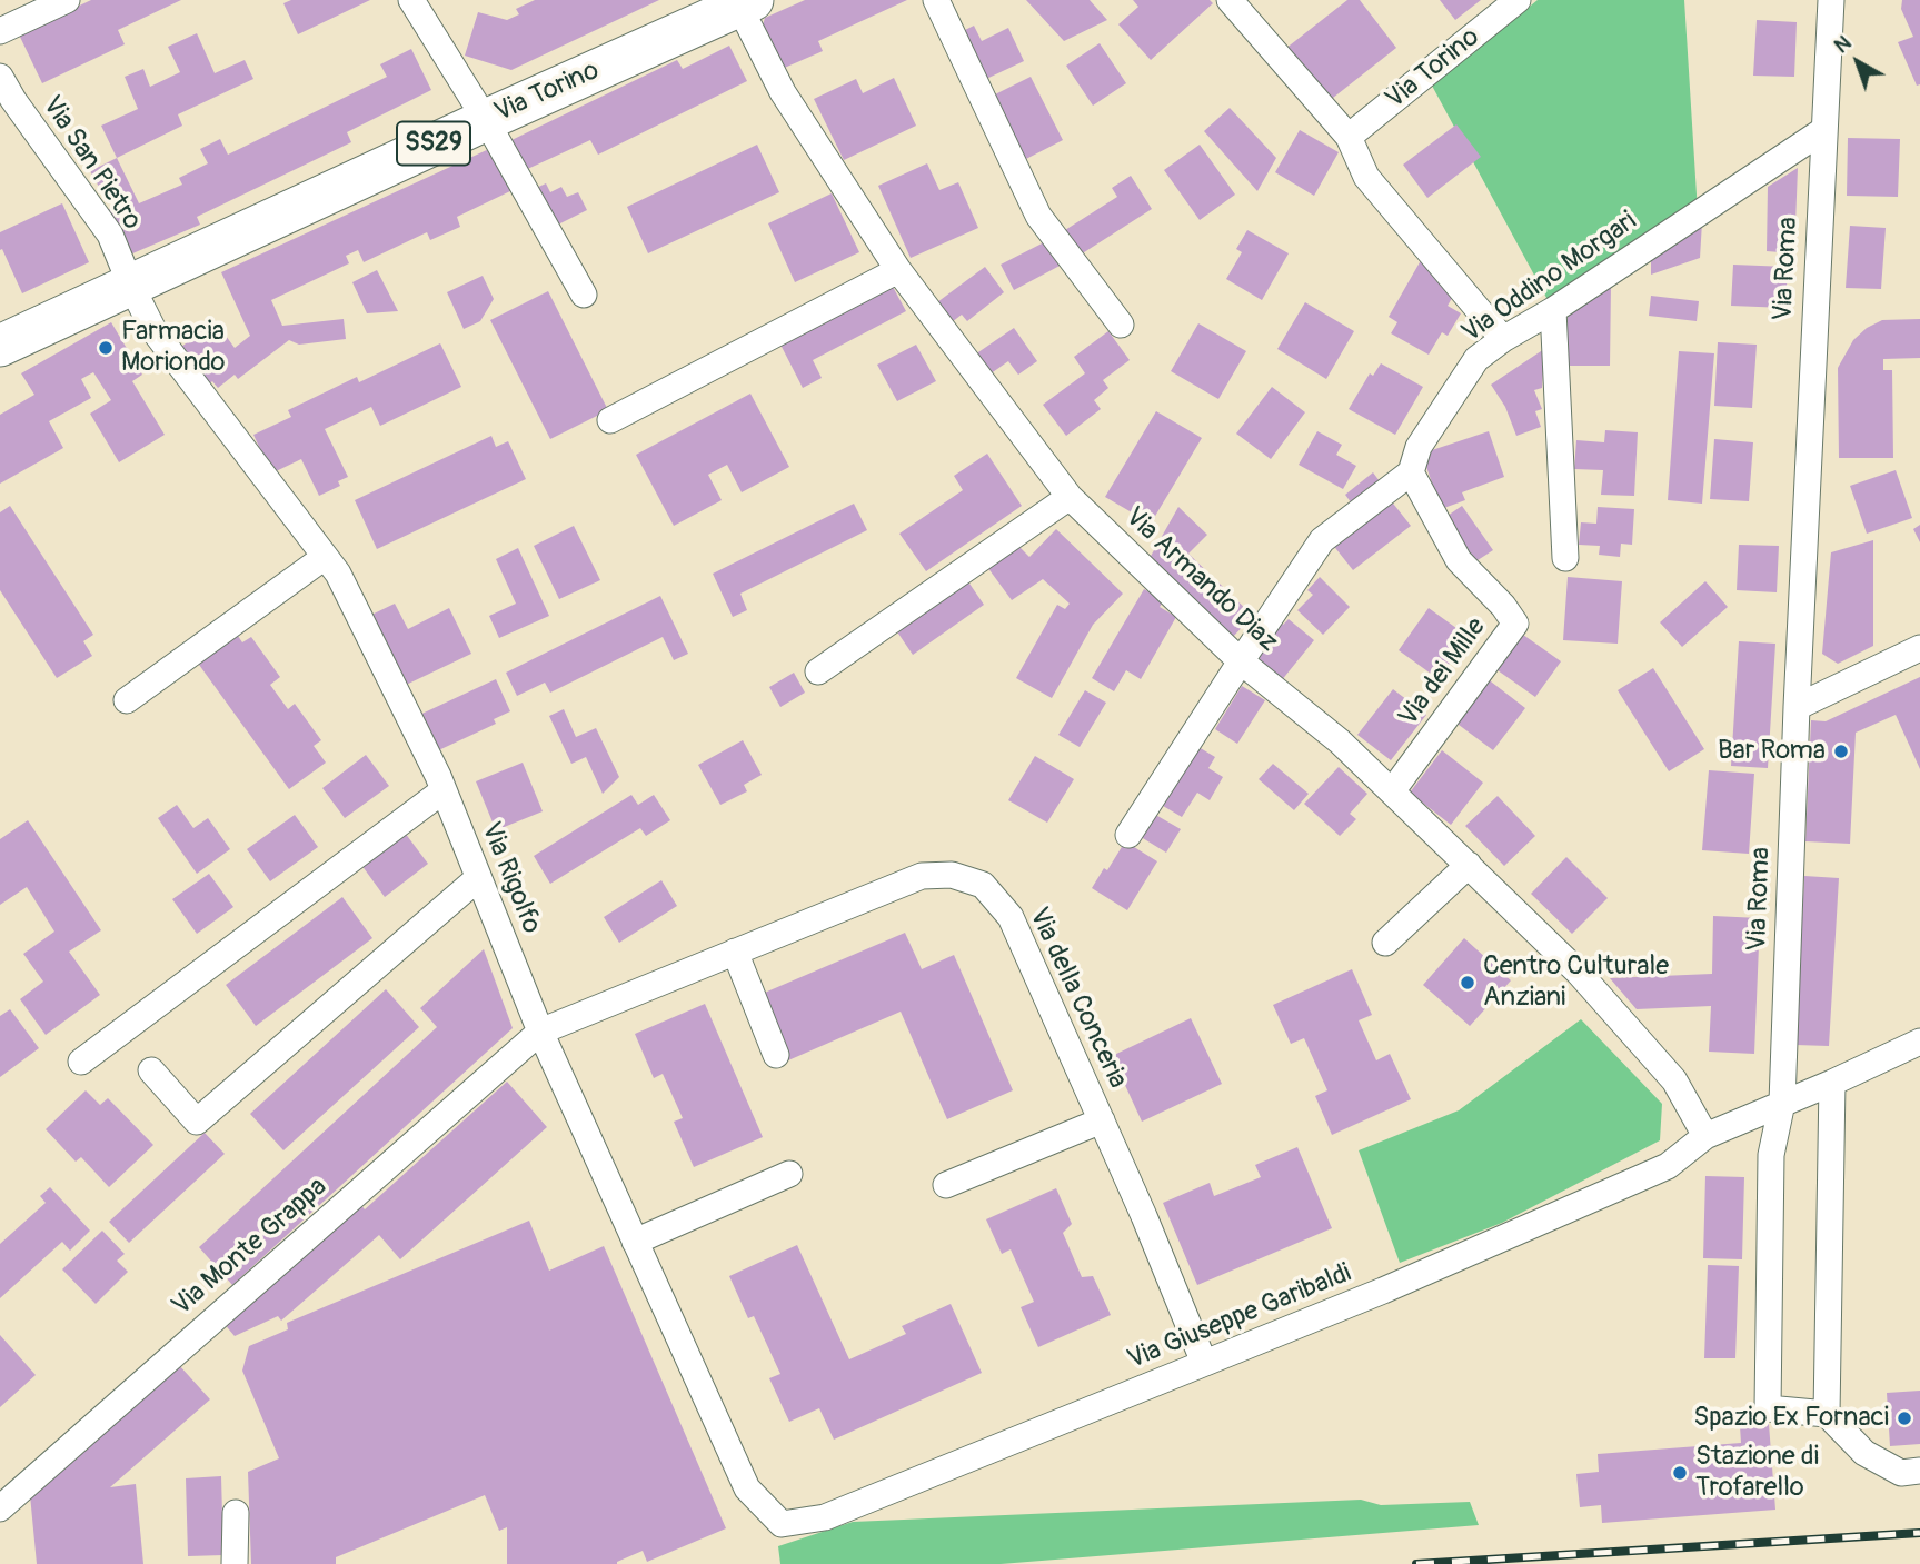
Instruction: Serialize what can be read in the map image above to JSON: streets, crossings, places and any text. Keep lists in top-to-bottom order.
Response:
{
  "streets": {
    "main road": ["Via Torino", "SS29"],
    "street": [
      "Via San Pietro",
      "Via Roma",
      "Via Oddino Morgari",
      "Via Armando Diaz",
      "Via dei Mille",
      "Via Rigolfo",
      "Via della Conceria",
      "Via Monte Grappa",
      "Via Giuseppe Garibaldi"
    ]
  },
  "crossings": [
    ["Via Torino", "SS29"],
    ["Via Torino", "Via San Pietro"],
    ["Via Torino", "Via Armando Diaz"],
    ["Via Torino", "Via Rigolfo"],
    ["SS29", "Via San Pietro"],
    ["SS29", "Via Rigolfo"],
    ["Via San Pietro", "Via Rigolfo"],
    ["Via Roma", "Via Oddino Morgari"],
    ["Via Roma", "Via Giuseppe Garibaldi"],
    ["Via Oddino Morgari", "Via dei Mille"],
    ["Via Armando Diaz", "Via dei Mille"],
    ["Via Armando Diaz", "Via Giuseppe Garibaldi"],
    ["Via Rigolfo", "Via della Conceria"],
    ["Via Rigolfo", "Via Monte Grappa"],
    ["Via Rigolfo", "Via Giuseppe Garibaldi"],
    ["Via della Conceria", "Via Monte Grappa"],
    ["Via della Conceria", "Via Giuseppe Garibaldi"]
  ],
  "places": [
    "Farmacia Moriondo",
    "Bar Roma",
    "Centro Culturale Anziani",
    "Spazio Ex Fornaci",
    "Stazione di Trofarello"
  ],
  "north": "top left"
}
